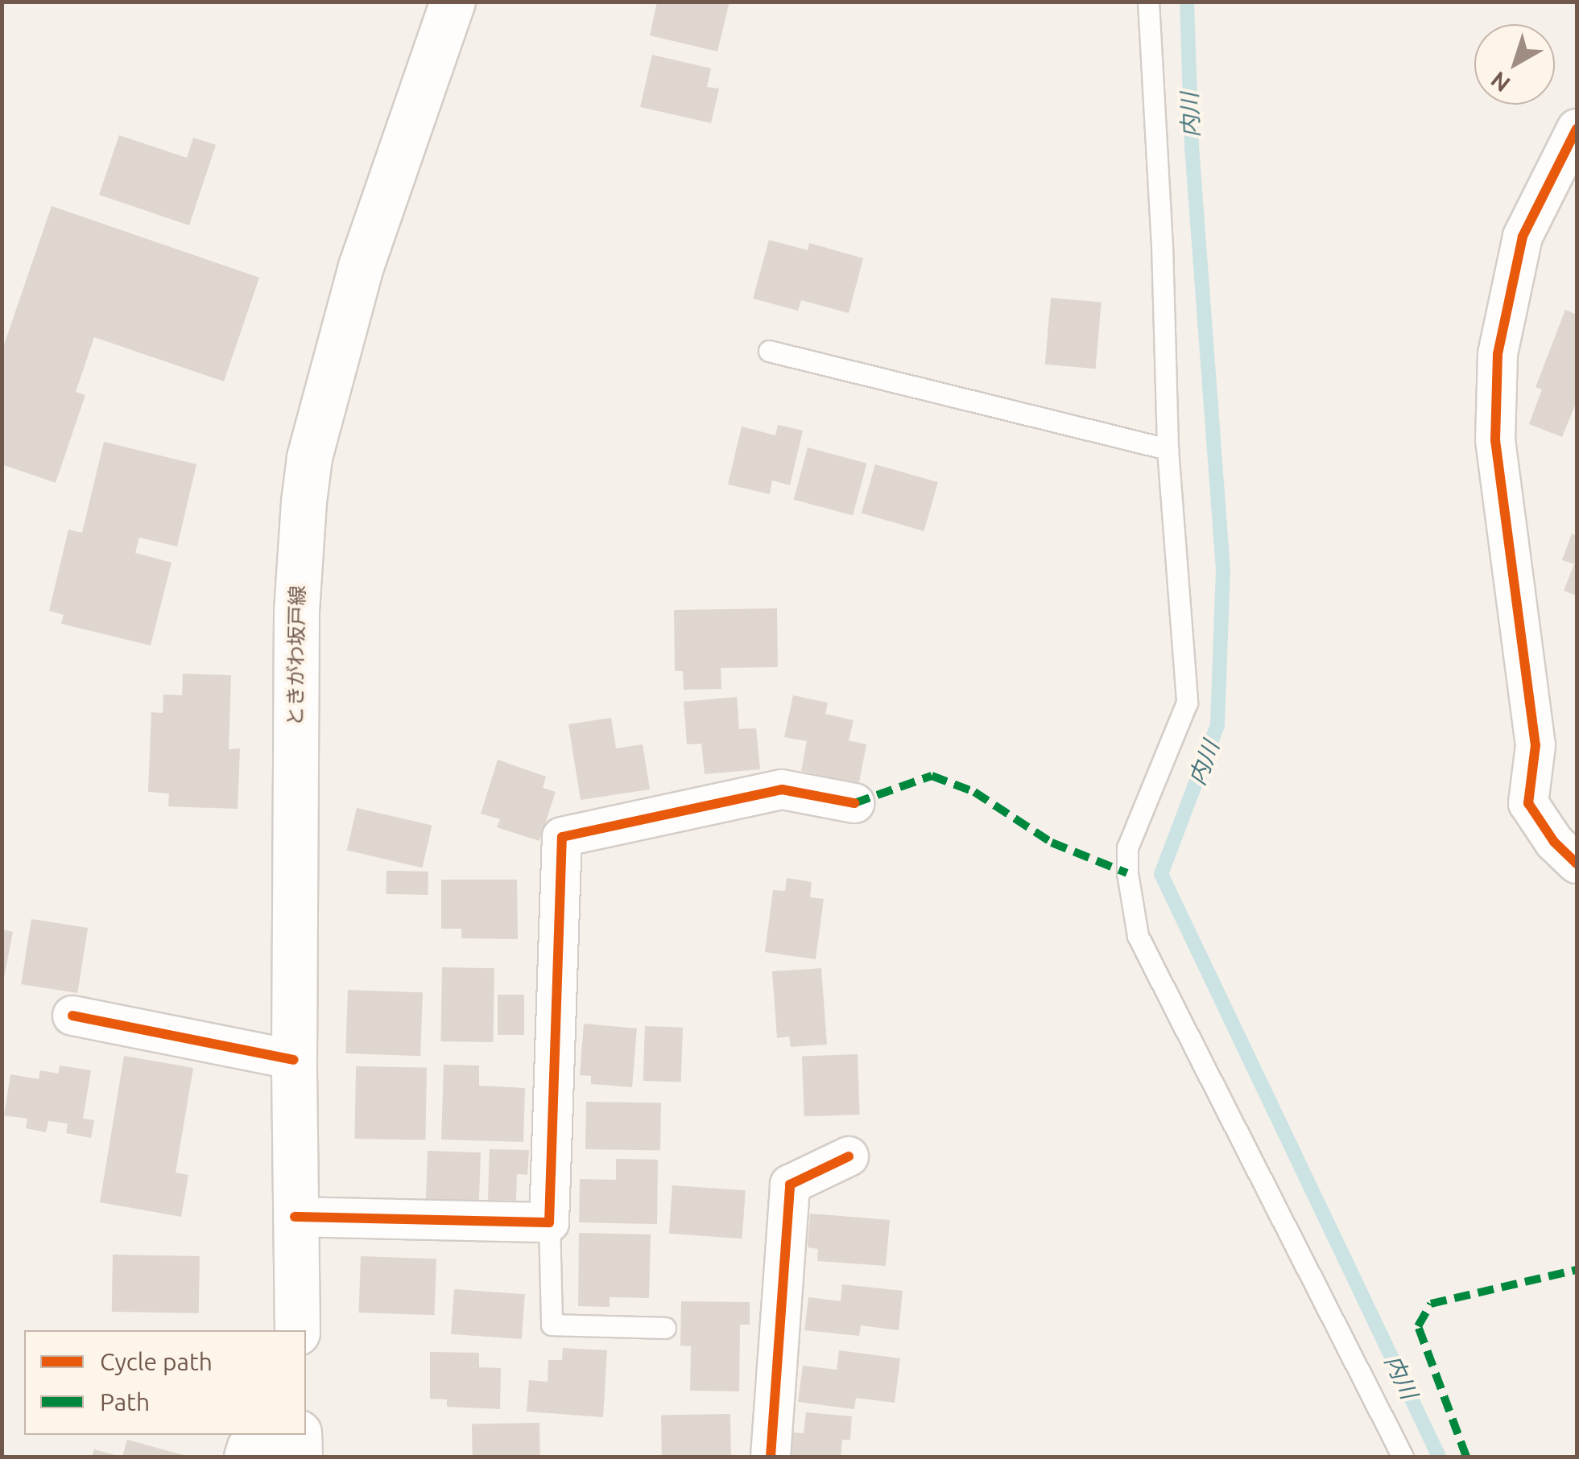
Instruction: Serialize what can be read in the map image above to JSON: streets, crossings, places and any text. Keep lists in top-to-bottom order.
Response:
{
  "streets": {
    "main road": ["ときがわ坂戸線"]
  },
  "water": ["内川"],
  "legend": ["Cycle path", "Path"],
  "north": "bottom left"
}
